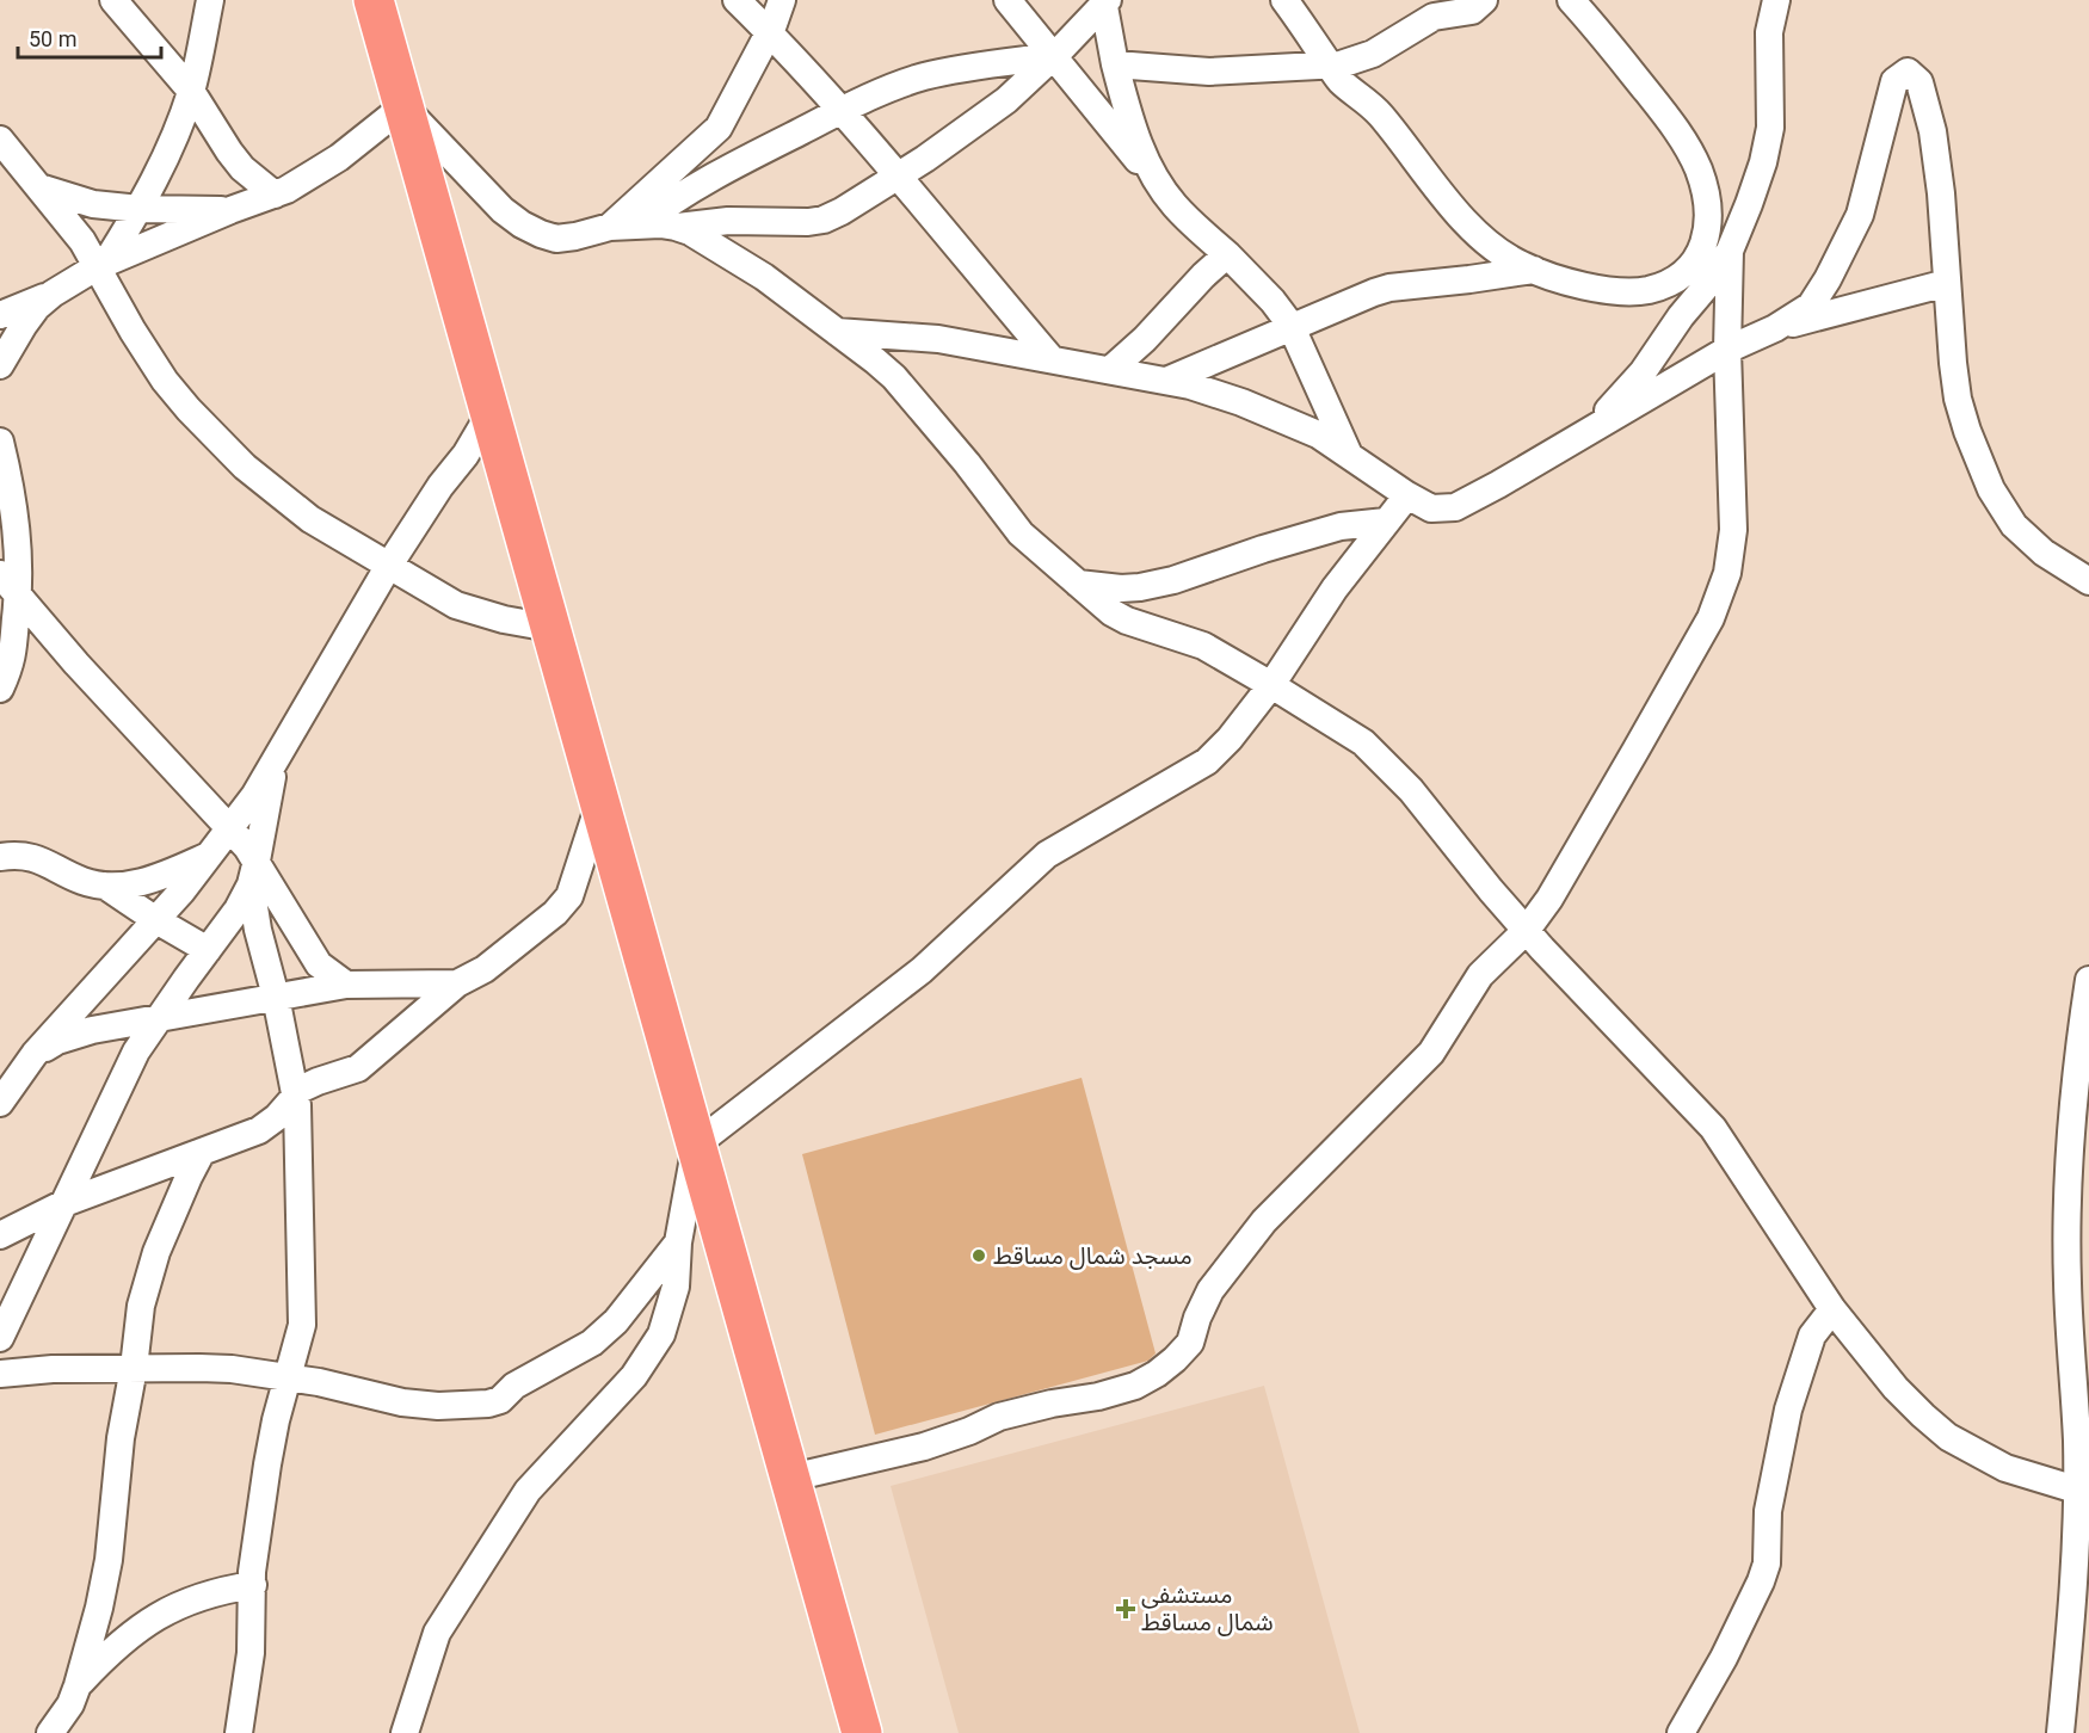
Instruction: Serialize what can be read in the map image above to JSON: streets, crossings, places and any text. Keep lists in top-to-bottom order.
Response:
{
  "places": {
    "other": ["مسجد شمال مساقط"],
    "health": ["مستشفى شمال مساقط"]
  },
  "scale_bar": "50 m"
}
